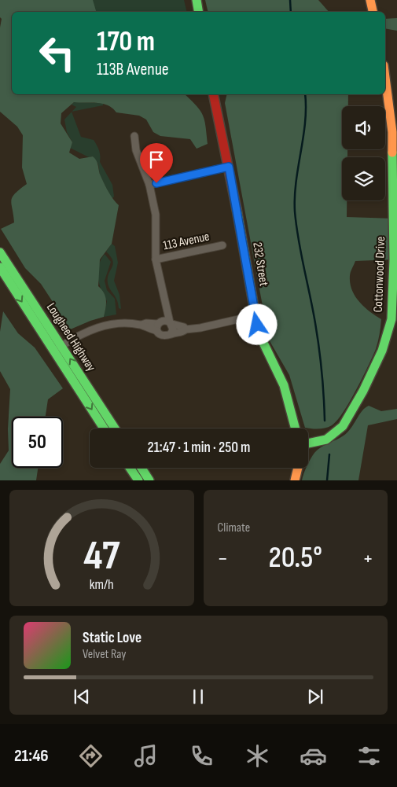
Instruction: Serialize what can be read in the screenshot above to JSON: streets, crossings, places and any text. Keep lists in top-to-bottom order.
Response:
{
  "streets": {
    "main road": ["232 Street", "Cottonwood Drive", "Lougheed Highway"],
    "street": ["113 Avenue"]
  },
  "page": {
    "turn": ["170 m", "113B Avenue"],
    "limit": "50",
    "trip": "21:47 · 1 min · 250 m",
    "tile": "Climate",
    "heat": ["−", "20.5°", "+"],
    "song": ["Static Love", "Velvet Ray"],
    "tabs": "21:46",
    "gauge": ["47", "km/h"]
  }
}
